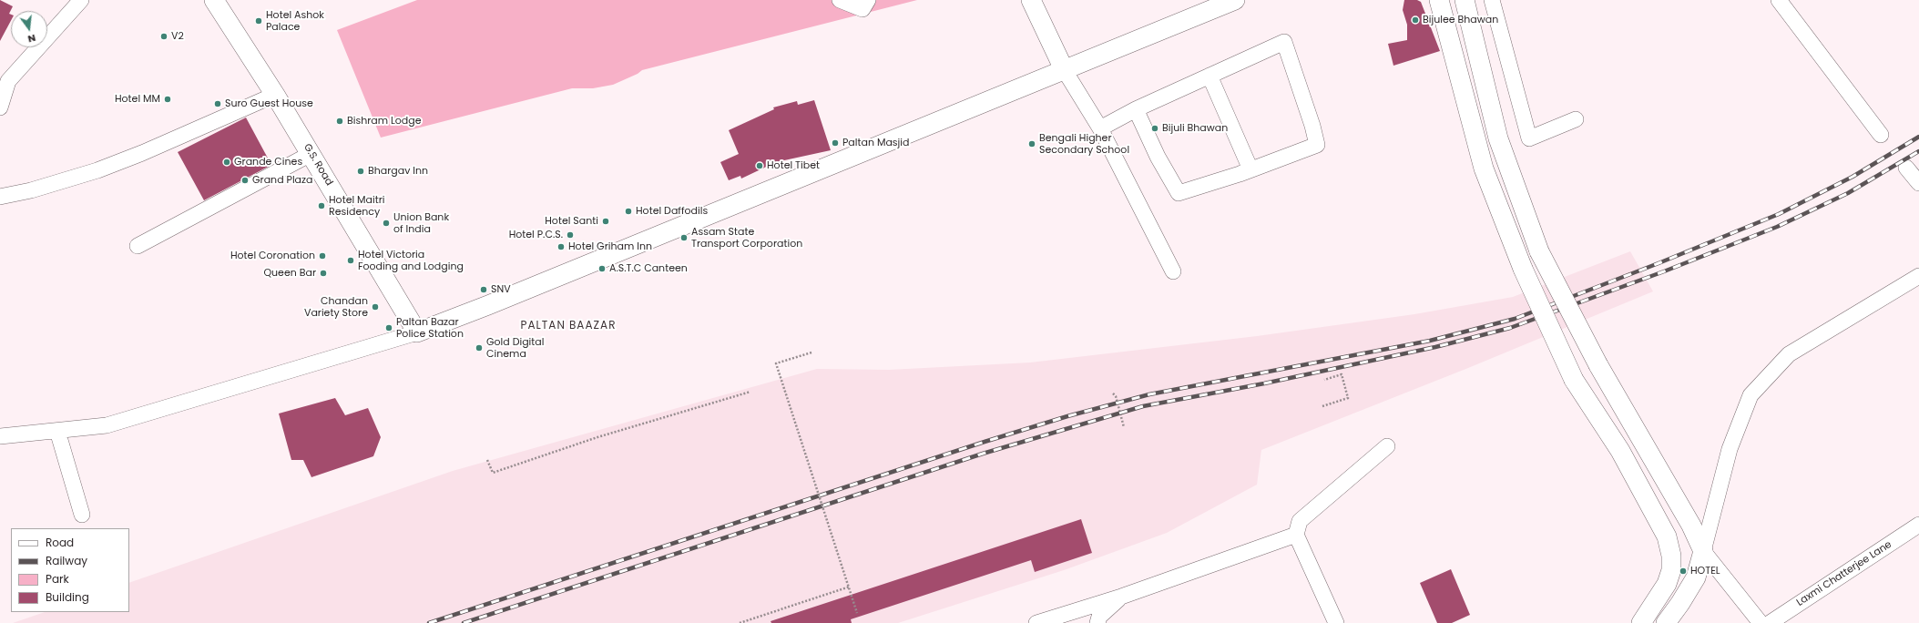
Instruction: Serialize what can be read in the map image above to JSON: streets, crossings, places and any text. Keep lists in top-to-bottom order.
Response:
{
  "streets": {
    "main road": ["G.S. Road"],
    "street": ["Laxmi Chatterjee Lane"]
  },
  "districts": ["PALTAN BAAZAR"],
  "places": [
    "Bijulee Bhawan",
    "Hotel Ashok Palace",
    "V2",
    "Hotel MM",
    "Suro Guest House",
    "Bishram Lodge",
    "Bijuli Bhawan",
    "Paltan Masjid",
    "Bengali Higher Secondary School",
    "Grande Cines",
    "Hotel Tibet",
    "Bhargav Inn",
    "Grand Plaza",
    "Hotel Maitri Residency",
    "Hotel Daffodils",
    "Hotel Santi",
    "Union Bank of India",
    "Hotel P.C.S.",
    "Assam State Transport Corporation",
    "Hotel Griham Inn",
    "Hotel Coronation",
    "Hotel Victoria Fooding and Lodging",
    "A.S.T.C Canteen",
    "Queen Bar",
    "SNV",
    "Chandan Variety Store",
    "Paltan Bazar Police Station",
    "Gold Digital Cinema",
    "HOTEL"
  ],
  "legend": [
    "Road",
    "Railway",
    "Park",
    "Building"
  ],
  "north": "bottom"
}
